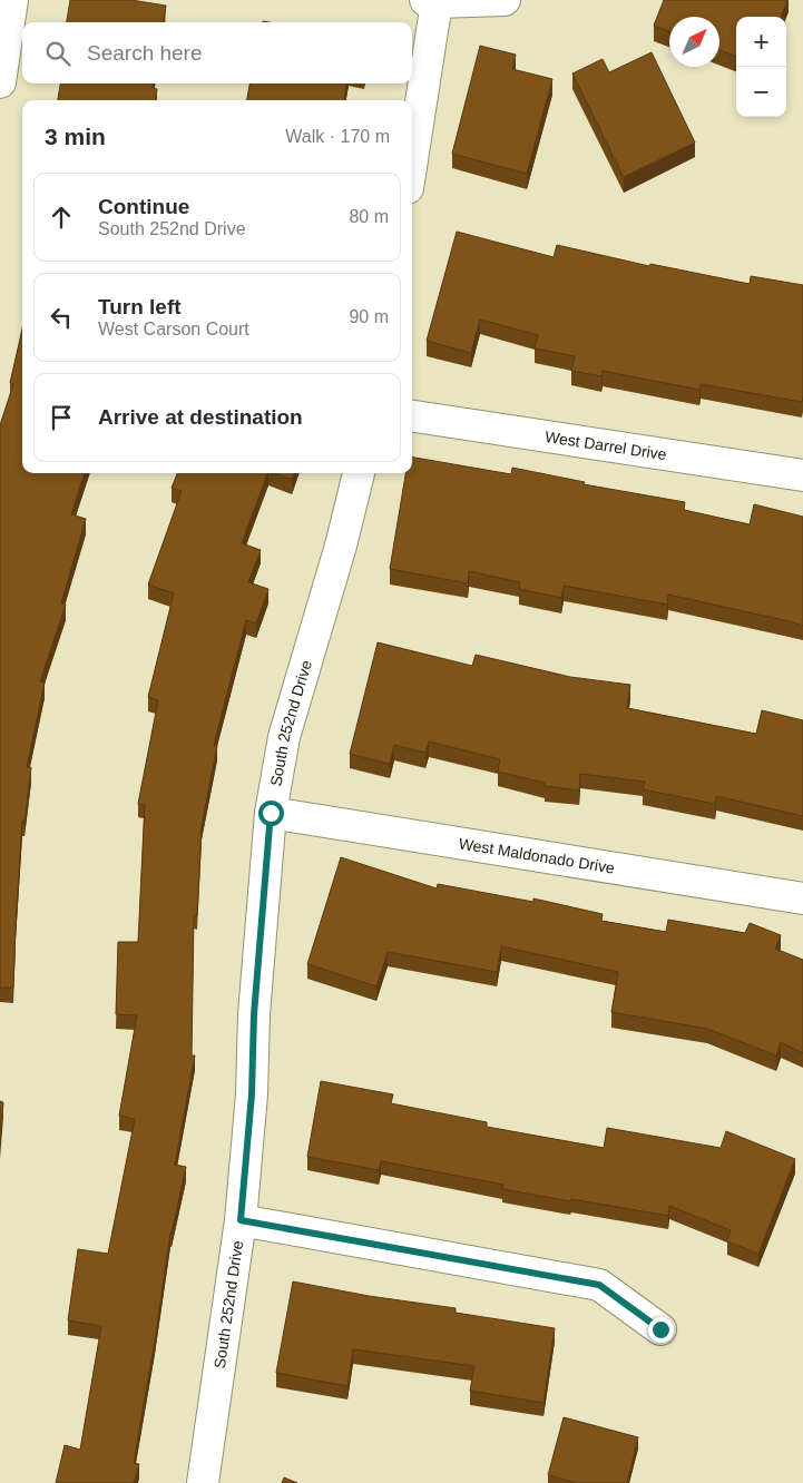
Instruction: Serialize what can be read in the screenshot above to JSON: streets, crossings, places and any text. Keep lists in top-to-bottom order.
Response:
{
  "streets": {
    "street": ["West Darrel Drive", "South 252nd Drive", "West Maldonado Drive"]
  },
  "crossings": [
    ["South 252nd Drive", "West Maldonado Drive"]
  ],
  "north": "top right",
  "page": {
    "map_buttons": ["+", "−"],
    "search": "Search here",
    "heading": ["3 min", "Walk · 170 m"],
    "list": [
      ["Continue", "South 252nd Drive", "80 m"],
      ["Turn left", "West Carson Court", "90 m"],
      "Arrive at destination"
    ]
  }
}
